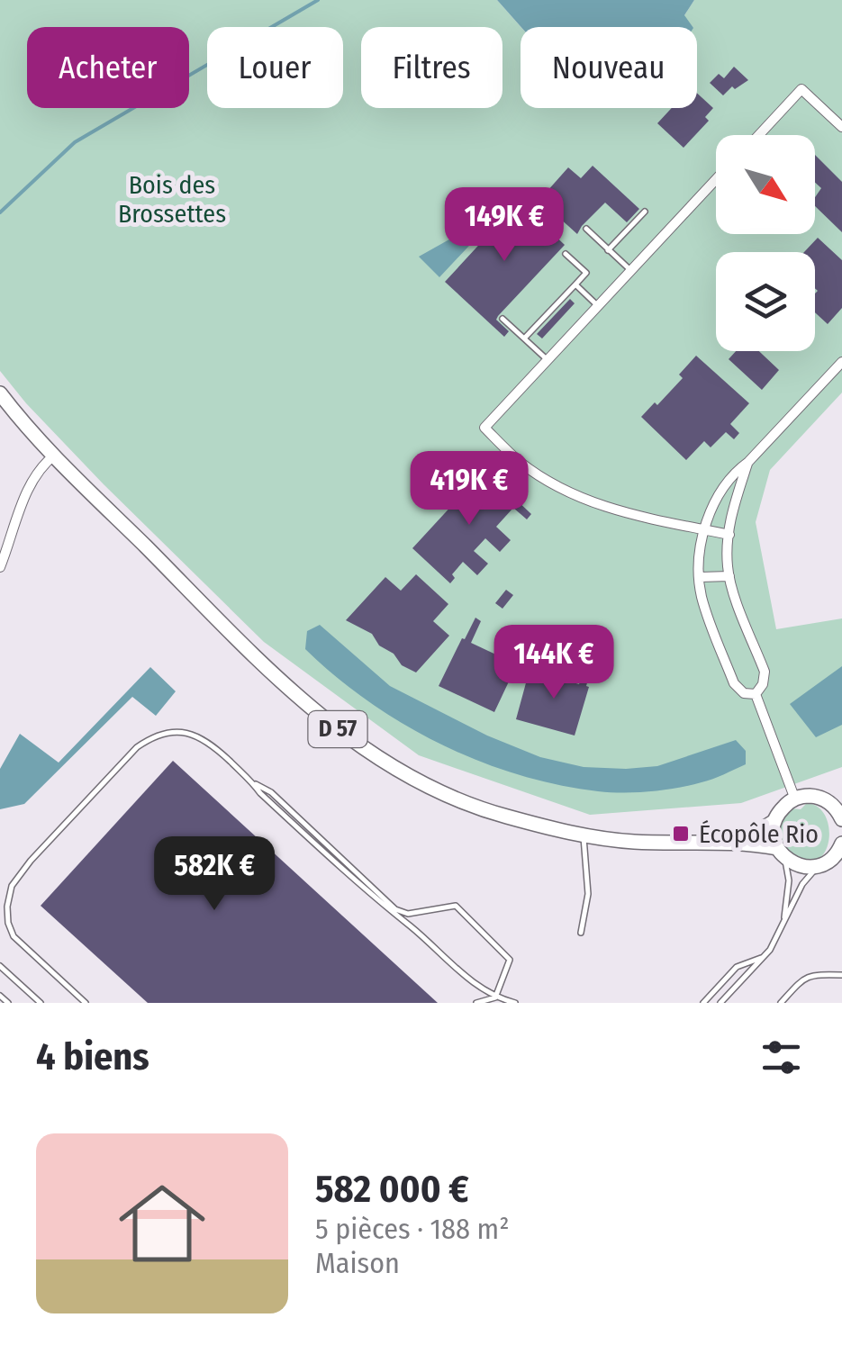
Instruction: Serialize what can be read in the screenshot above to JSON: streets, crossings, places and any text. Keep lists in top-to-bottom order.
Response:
{
  "streets": {
    "main road": ["D 57"]
  },
  "parks": ["Bois des Brossettes"],
  "places": {
    "transit": ["Écopôle Rio"]
  },
  "north": "bottom right",
  "page": {
    "chip": [
      "Acheter",
      "Louer",
      "Filtres",
      "Nouveau"
    ],
    "price": [
      "149K €",
      "419K €",
      "144K €",
      "582K €"
    ],
    "heading": "4 biens",
    "list": [
      {
        "name": "582 000 €",
        "note": "5 pièces · 188 m² · Maison"
      }
    ]
  }
}
